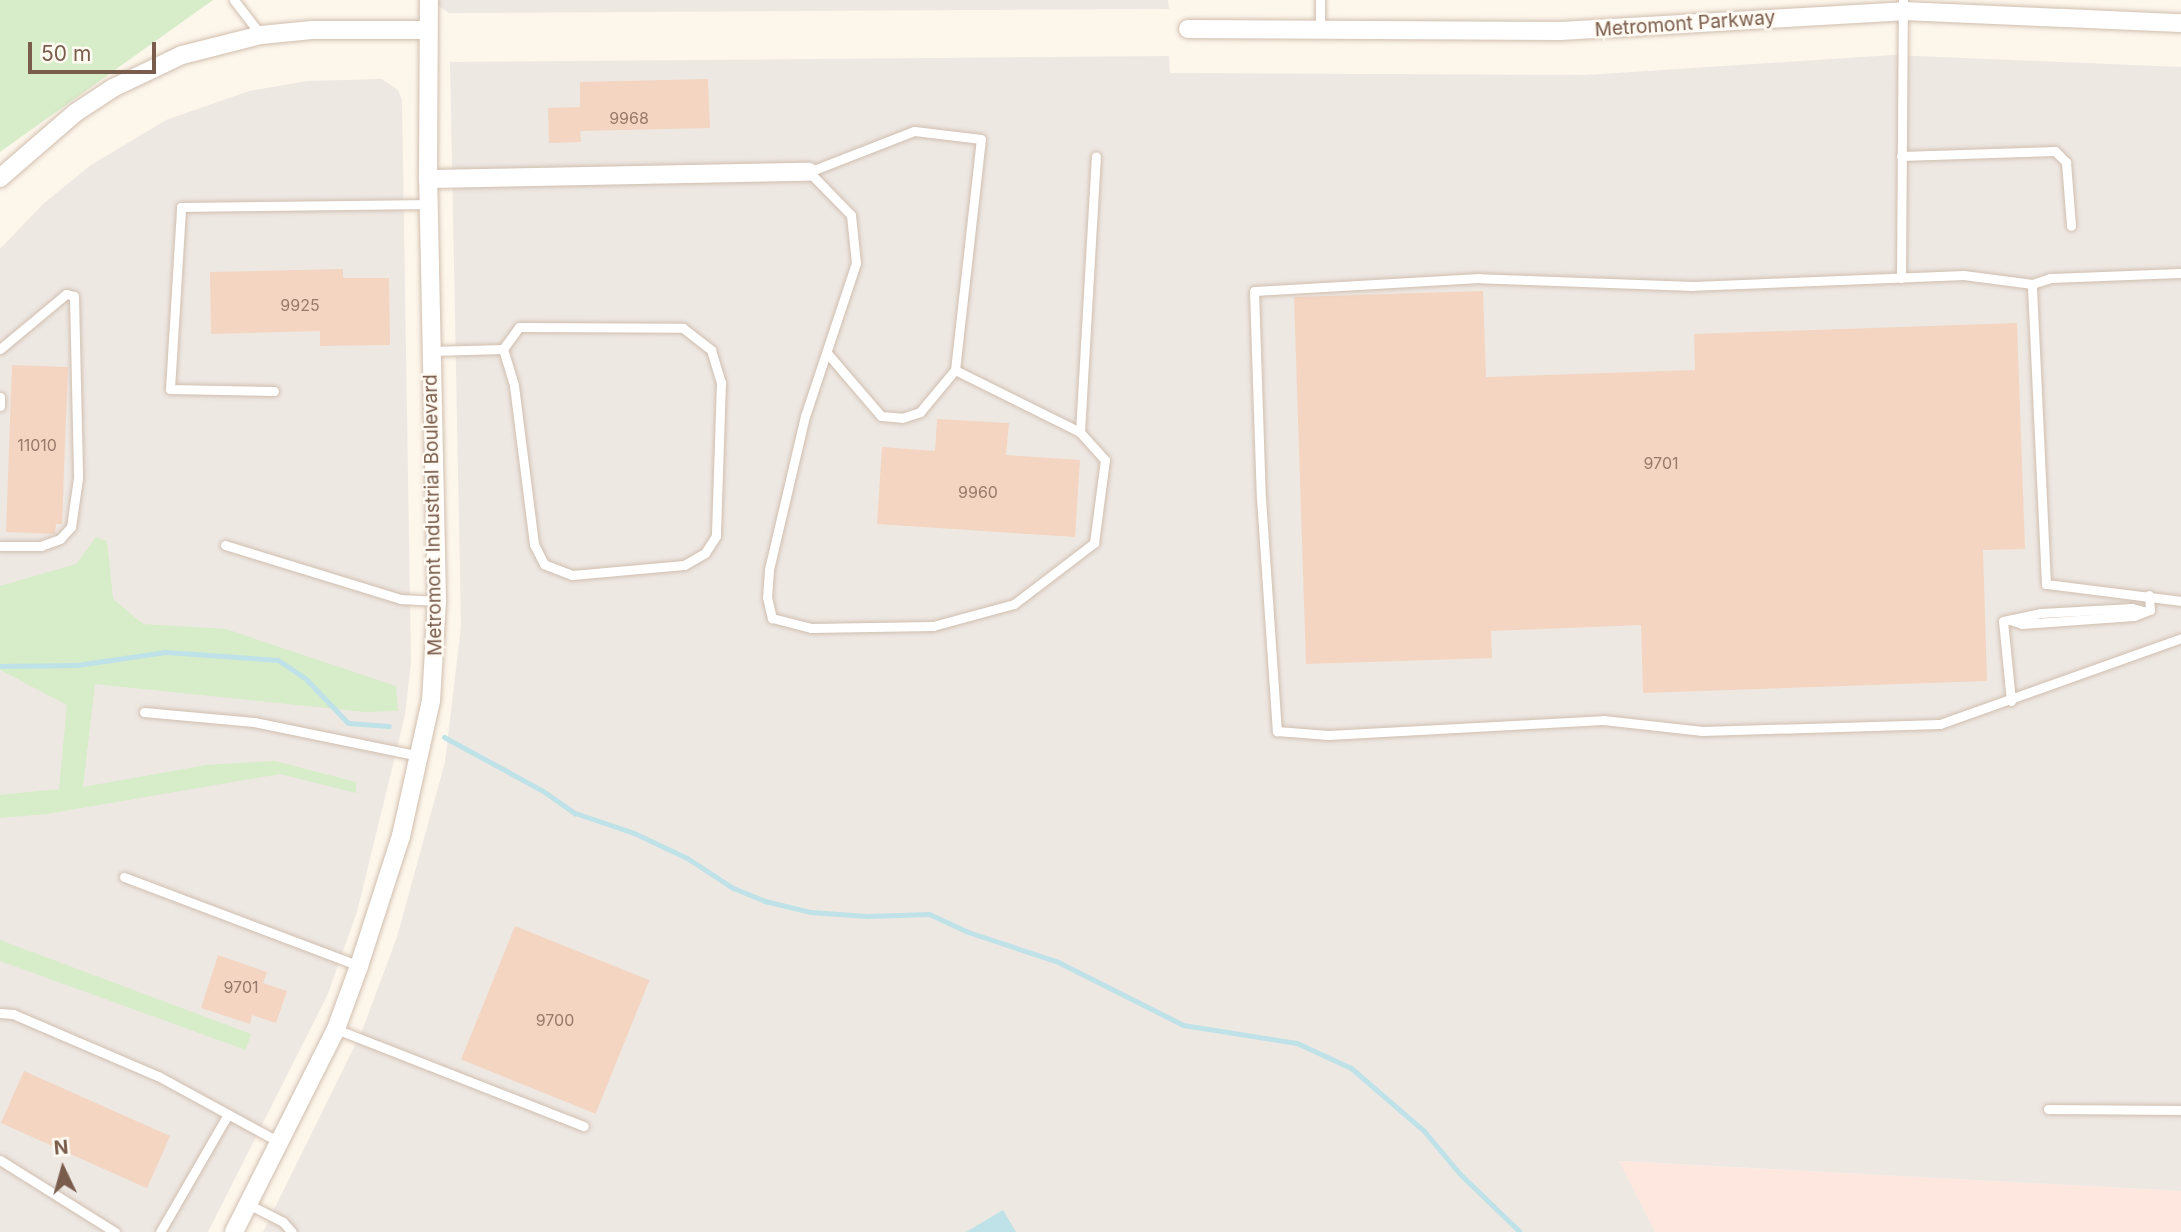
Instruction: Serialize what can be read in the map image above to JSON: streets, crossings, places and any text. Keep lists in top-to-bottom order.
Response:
{
  "streets": {
    "street": ["Metromont Parkway", "Metromont Industrial Boulevard"]
  },
  "house_numbers": [
    "9968",
    "9925",
    "11010",
    "9701",
    "9960",
    "9701",
    "9700"
  ],
  "scale_bar": "50 m",
  "north": "top"
}
